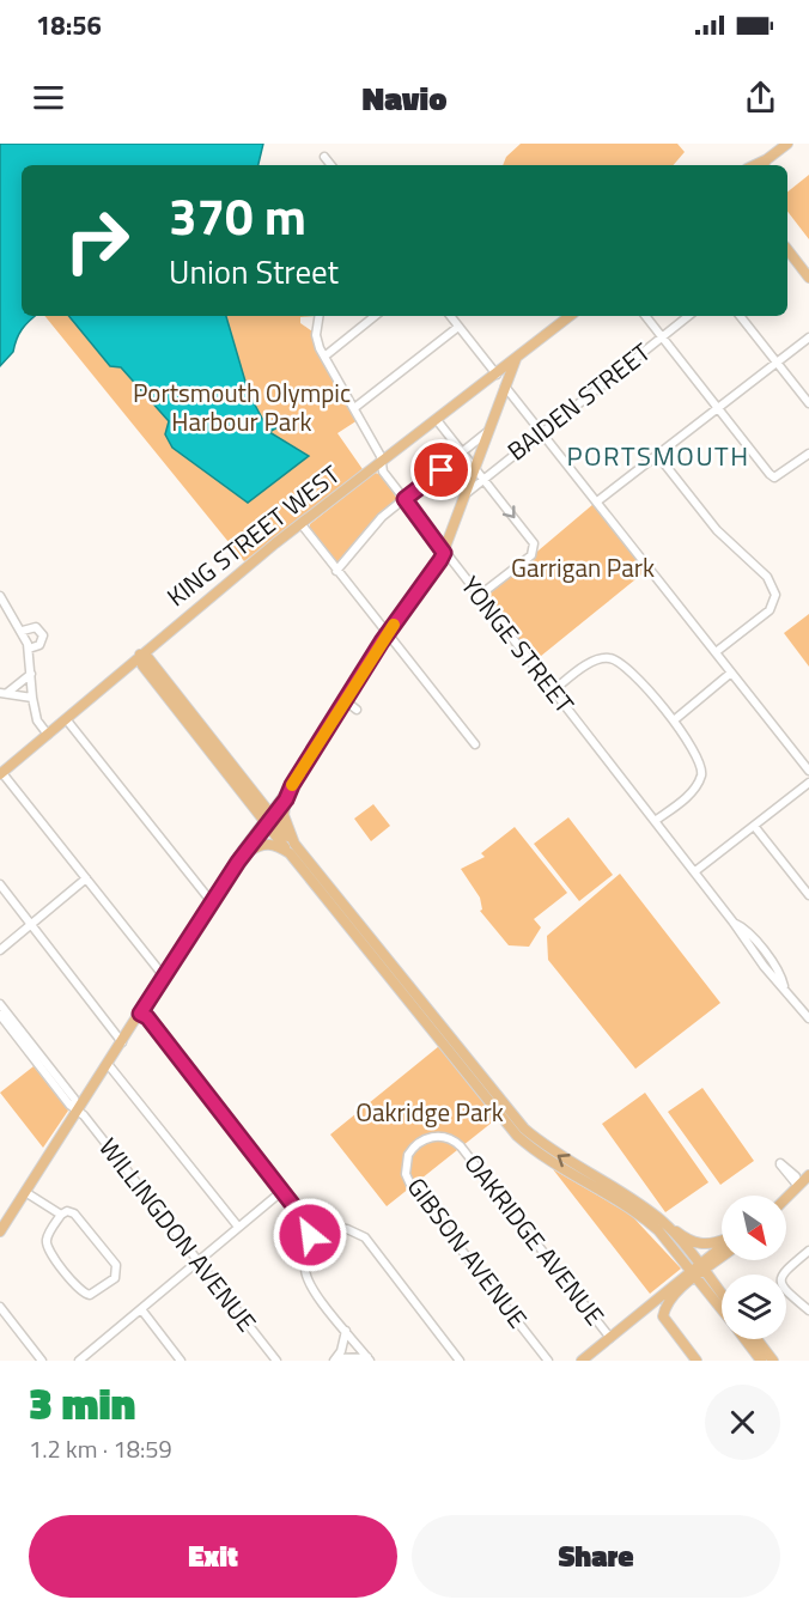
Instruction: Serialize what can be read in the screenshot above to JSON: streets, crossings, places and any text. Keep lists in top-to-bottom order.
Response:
{
  "streets": {
    "main road": ["KING STREET WEST"],
    "street": [
      "BAIDEN STREET",
      "YONGE STREET",
      "WILLINGDON AVENUE",
      "OAKRIDGE AVENUE",
      "GIBSON AVENUE"
    ]
  },
  "crossings": [
    ["KING STREET WEST", "YONGE STREET"],
    ["OAKRIDGE AVENUE", "GIBSON AVENUE"]
  ],
  "districts": ["PORTSMOUTH"],
  "parks": ["Portsmouth Olympic Harbour Park", "Garrigan Park", "Oakridge Park"],
  "north": "bottom right",
  "page": {
    "status": "18:56",
    "header": "Navio",
    "turn": ["370 m", "Union Street"],
    "heading": ["3 min", "1.2 km · 18:59"],
    "buttons": ["Exit", "Share"]
  }
}
